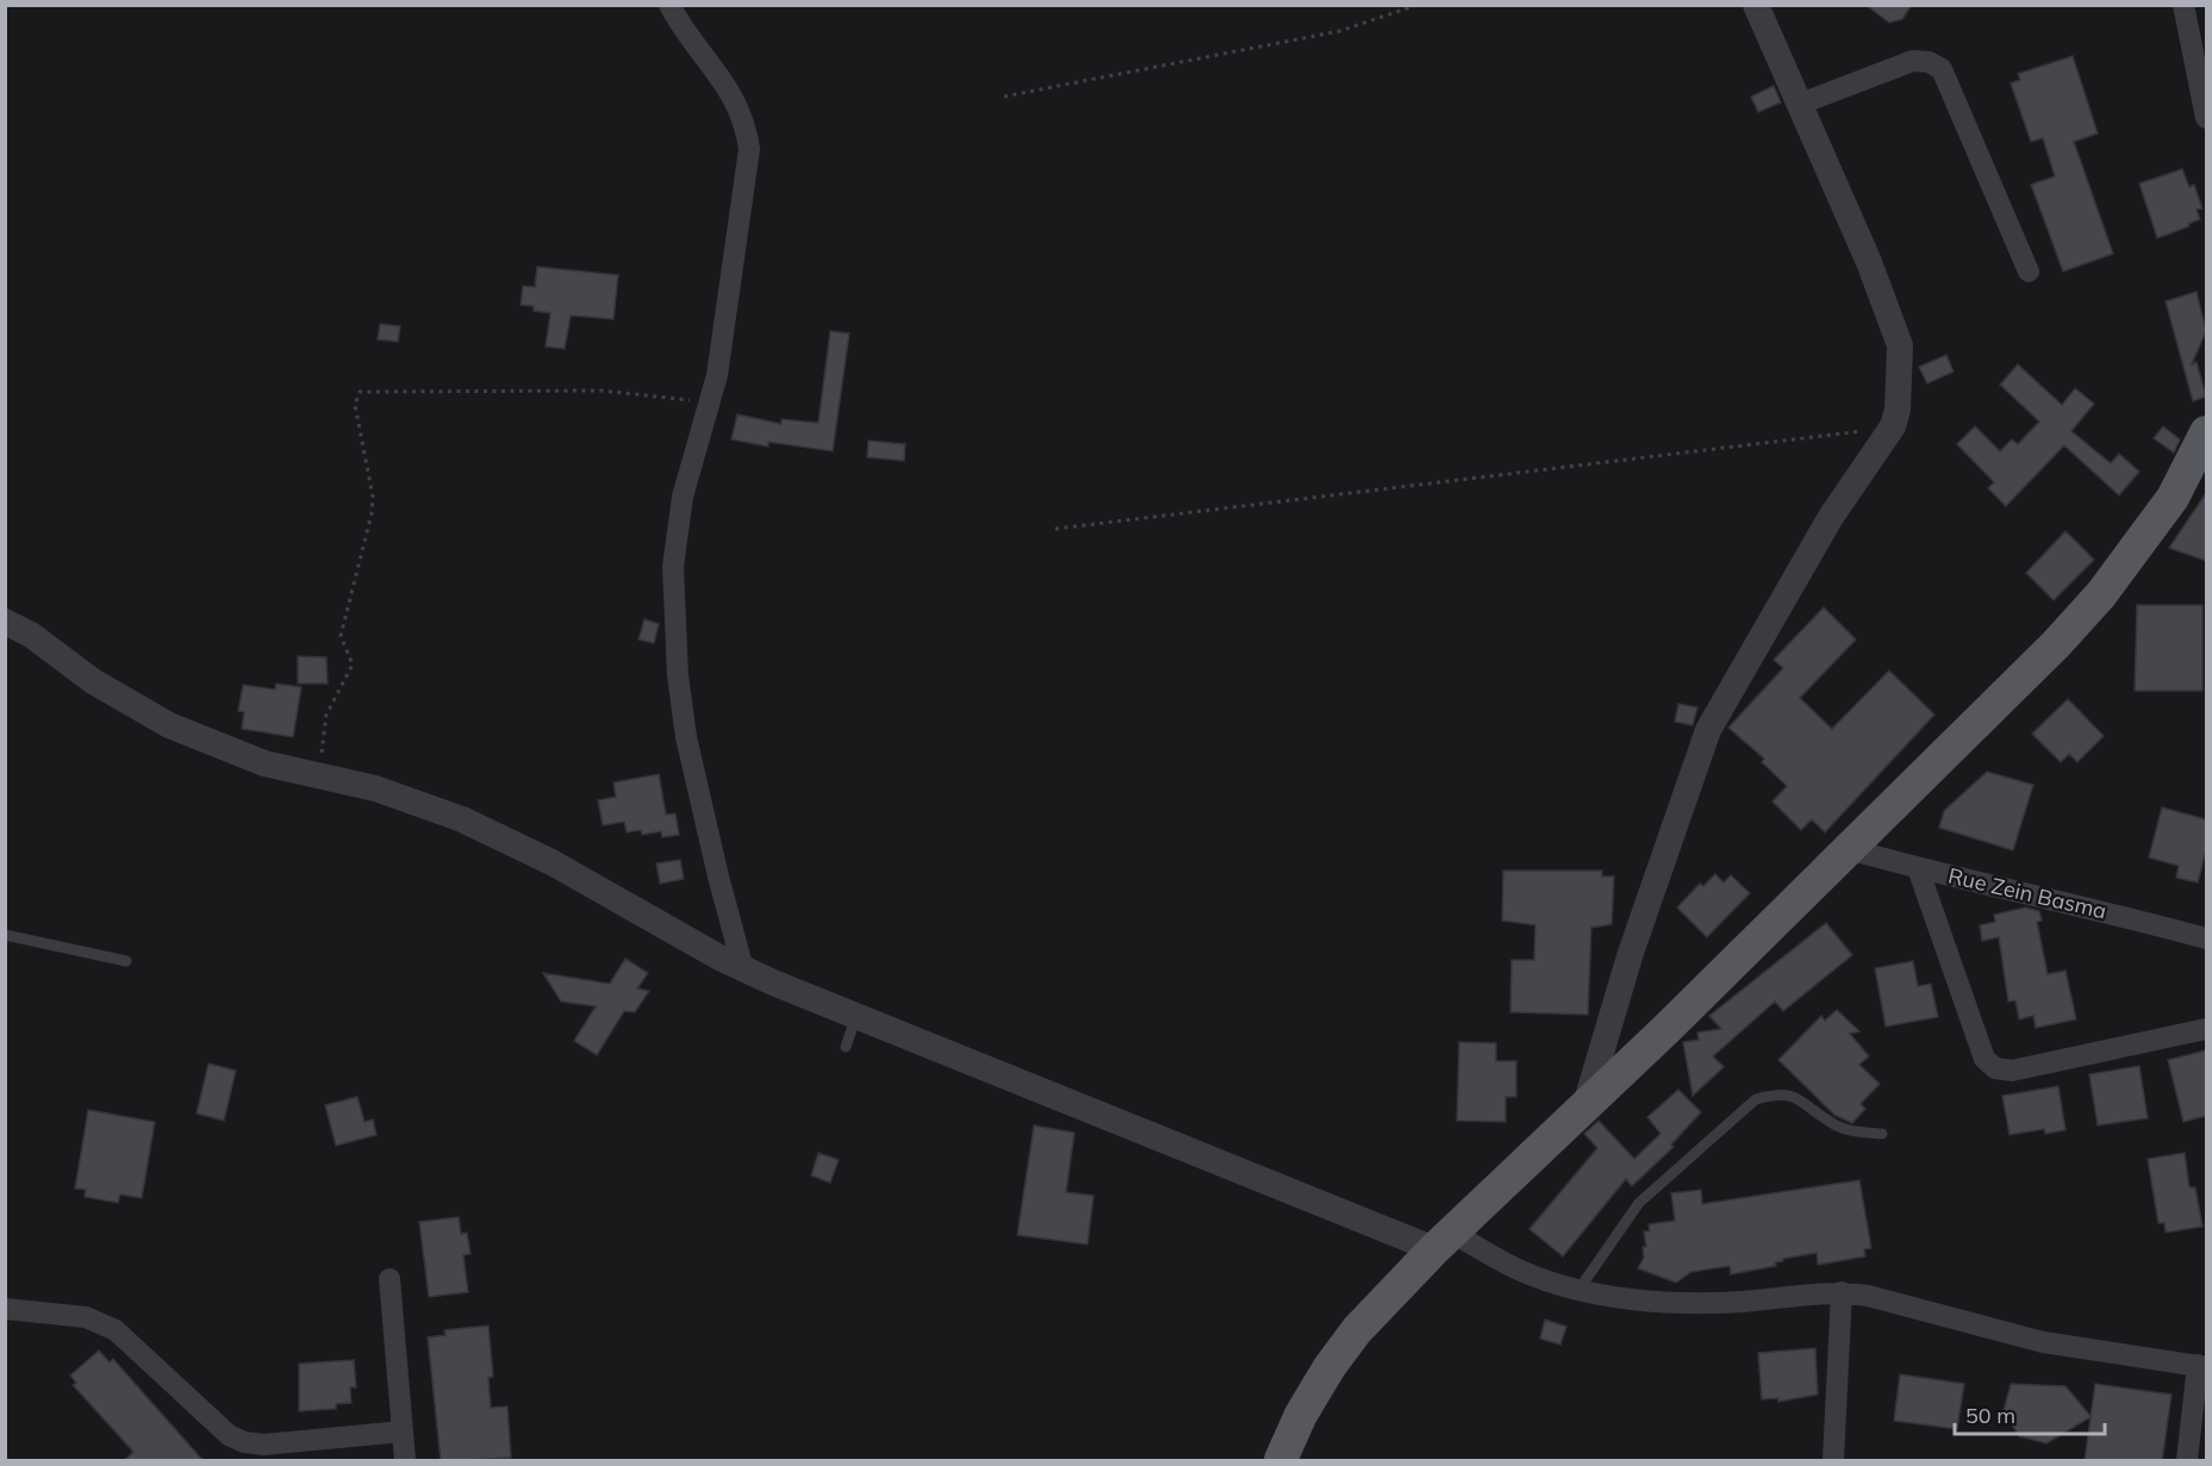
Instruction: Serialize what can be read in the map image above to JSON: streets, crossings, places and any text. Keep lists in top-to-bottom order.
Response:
{
  "streets": {
    "street": ["Rue Zein Basma"]
  },
  "scale_bar": "50 m"
}
